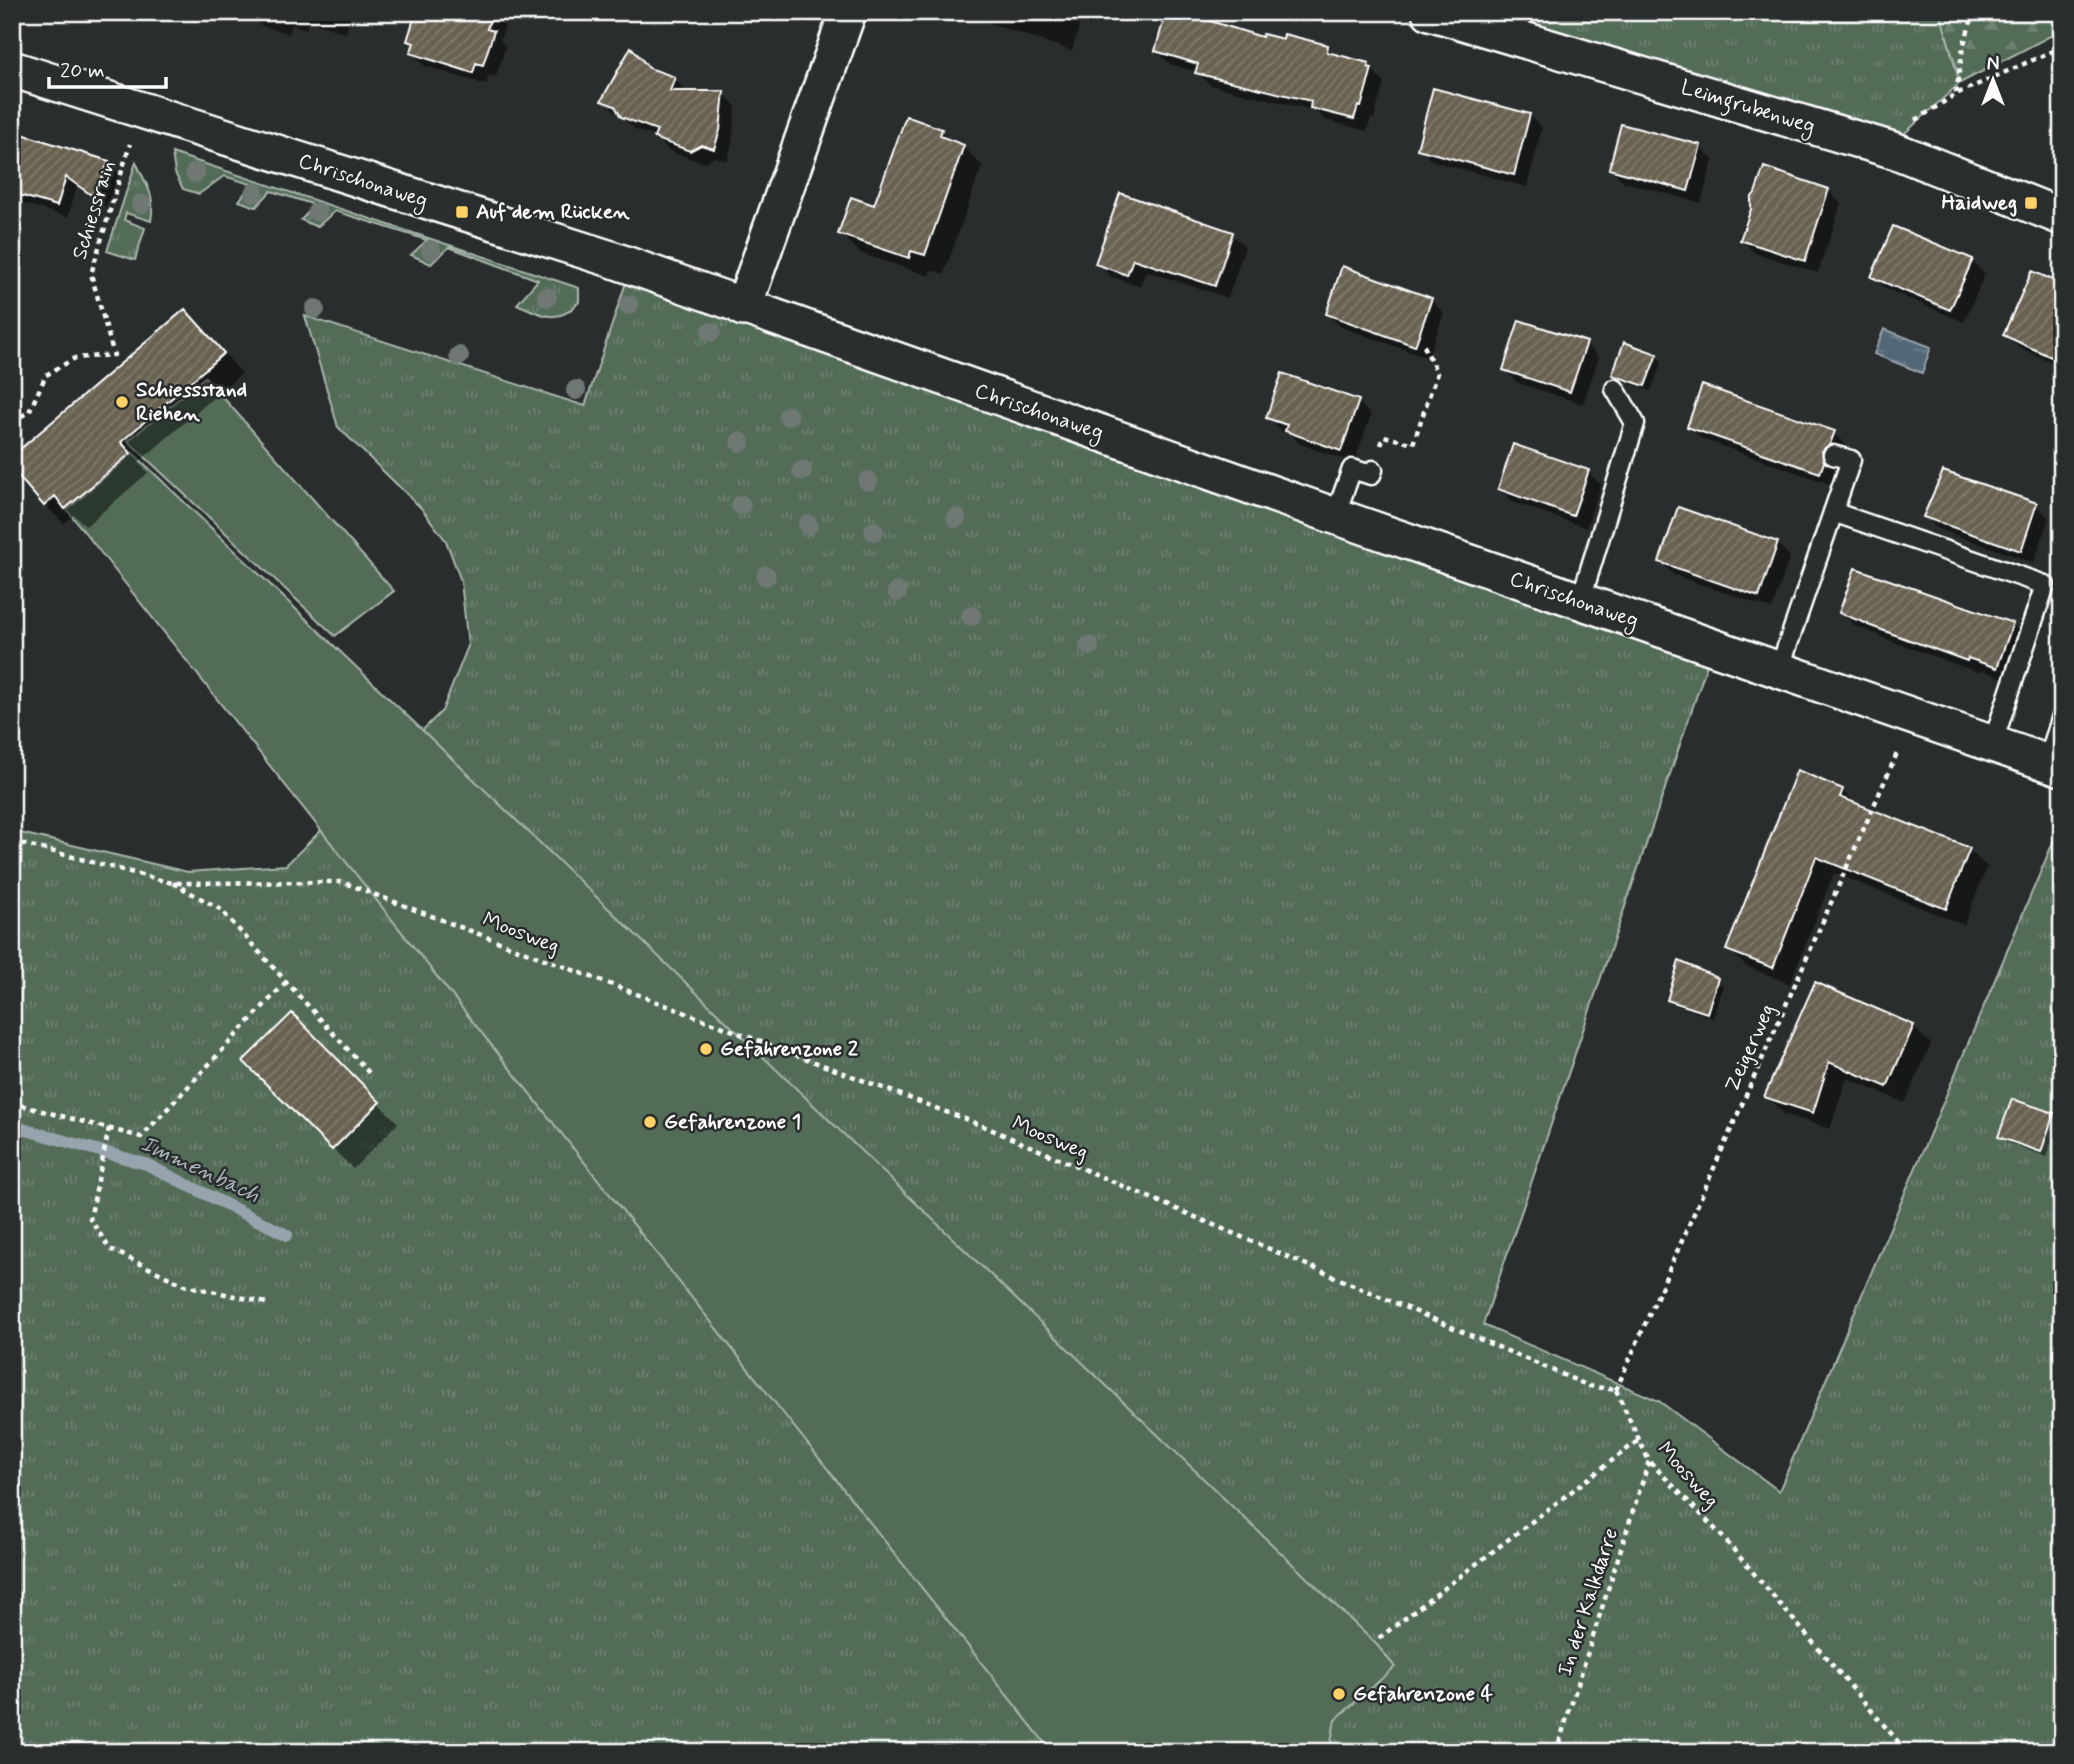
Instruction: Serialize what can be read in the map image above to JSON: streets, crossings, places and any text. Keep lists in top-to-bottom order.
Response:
{
  "streets": {
    "street": ["Leimgrubenweg", "Chrischonaweg"],
    "path": [
      "Schiessrain",
      "Moosweg",
      "Zeigerweg",
      "In der Kalkdarre"
    ]
  },
  "crossings": [
    ["Chrischonaweg", "Schiessrain"],
    ["Chrischonaweg", "Zeigerweg"],
    ["Moosweg", "Zeigerweg"],
    ["Moosweg", "In der Kalkdarre"]
  ],
  "water": ["Immenbach"],
  "places": {
    "transit": ["Haidweg", "Auf dem Rücken"],
    "other": [
      "Schiessstand Riehen",
      "Gefahrenzone 2",
      "Gefahrenzone 1",
      "Gefahrenzone 4"
    ]
  },
  "scale_bar": "20 m",
  "north": "top"
}
